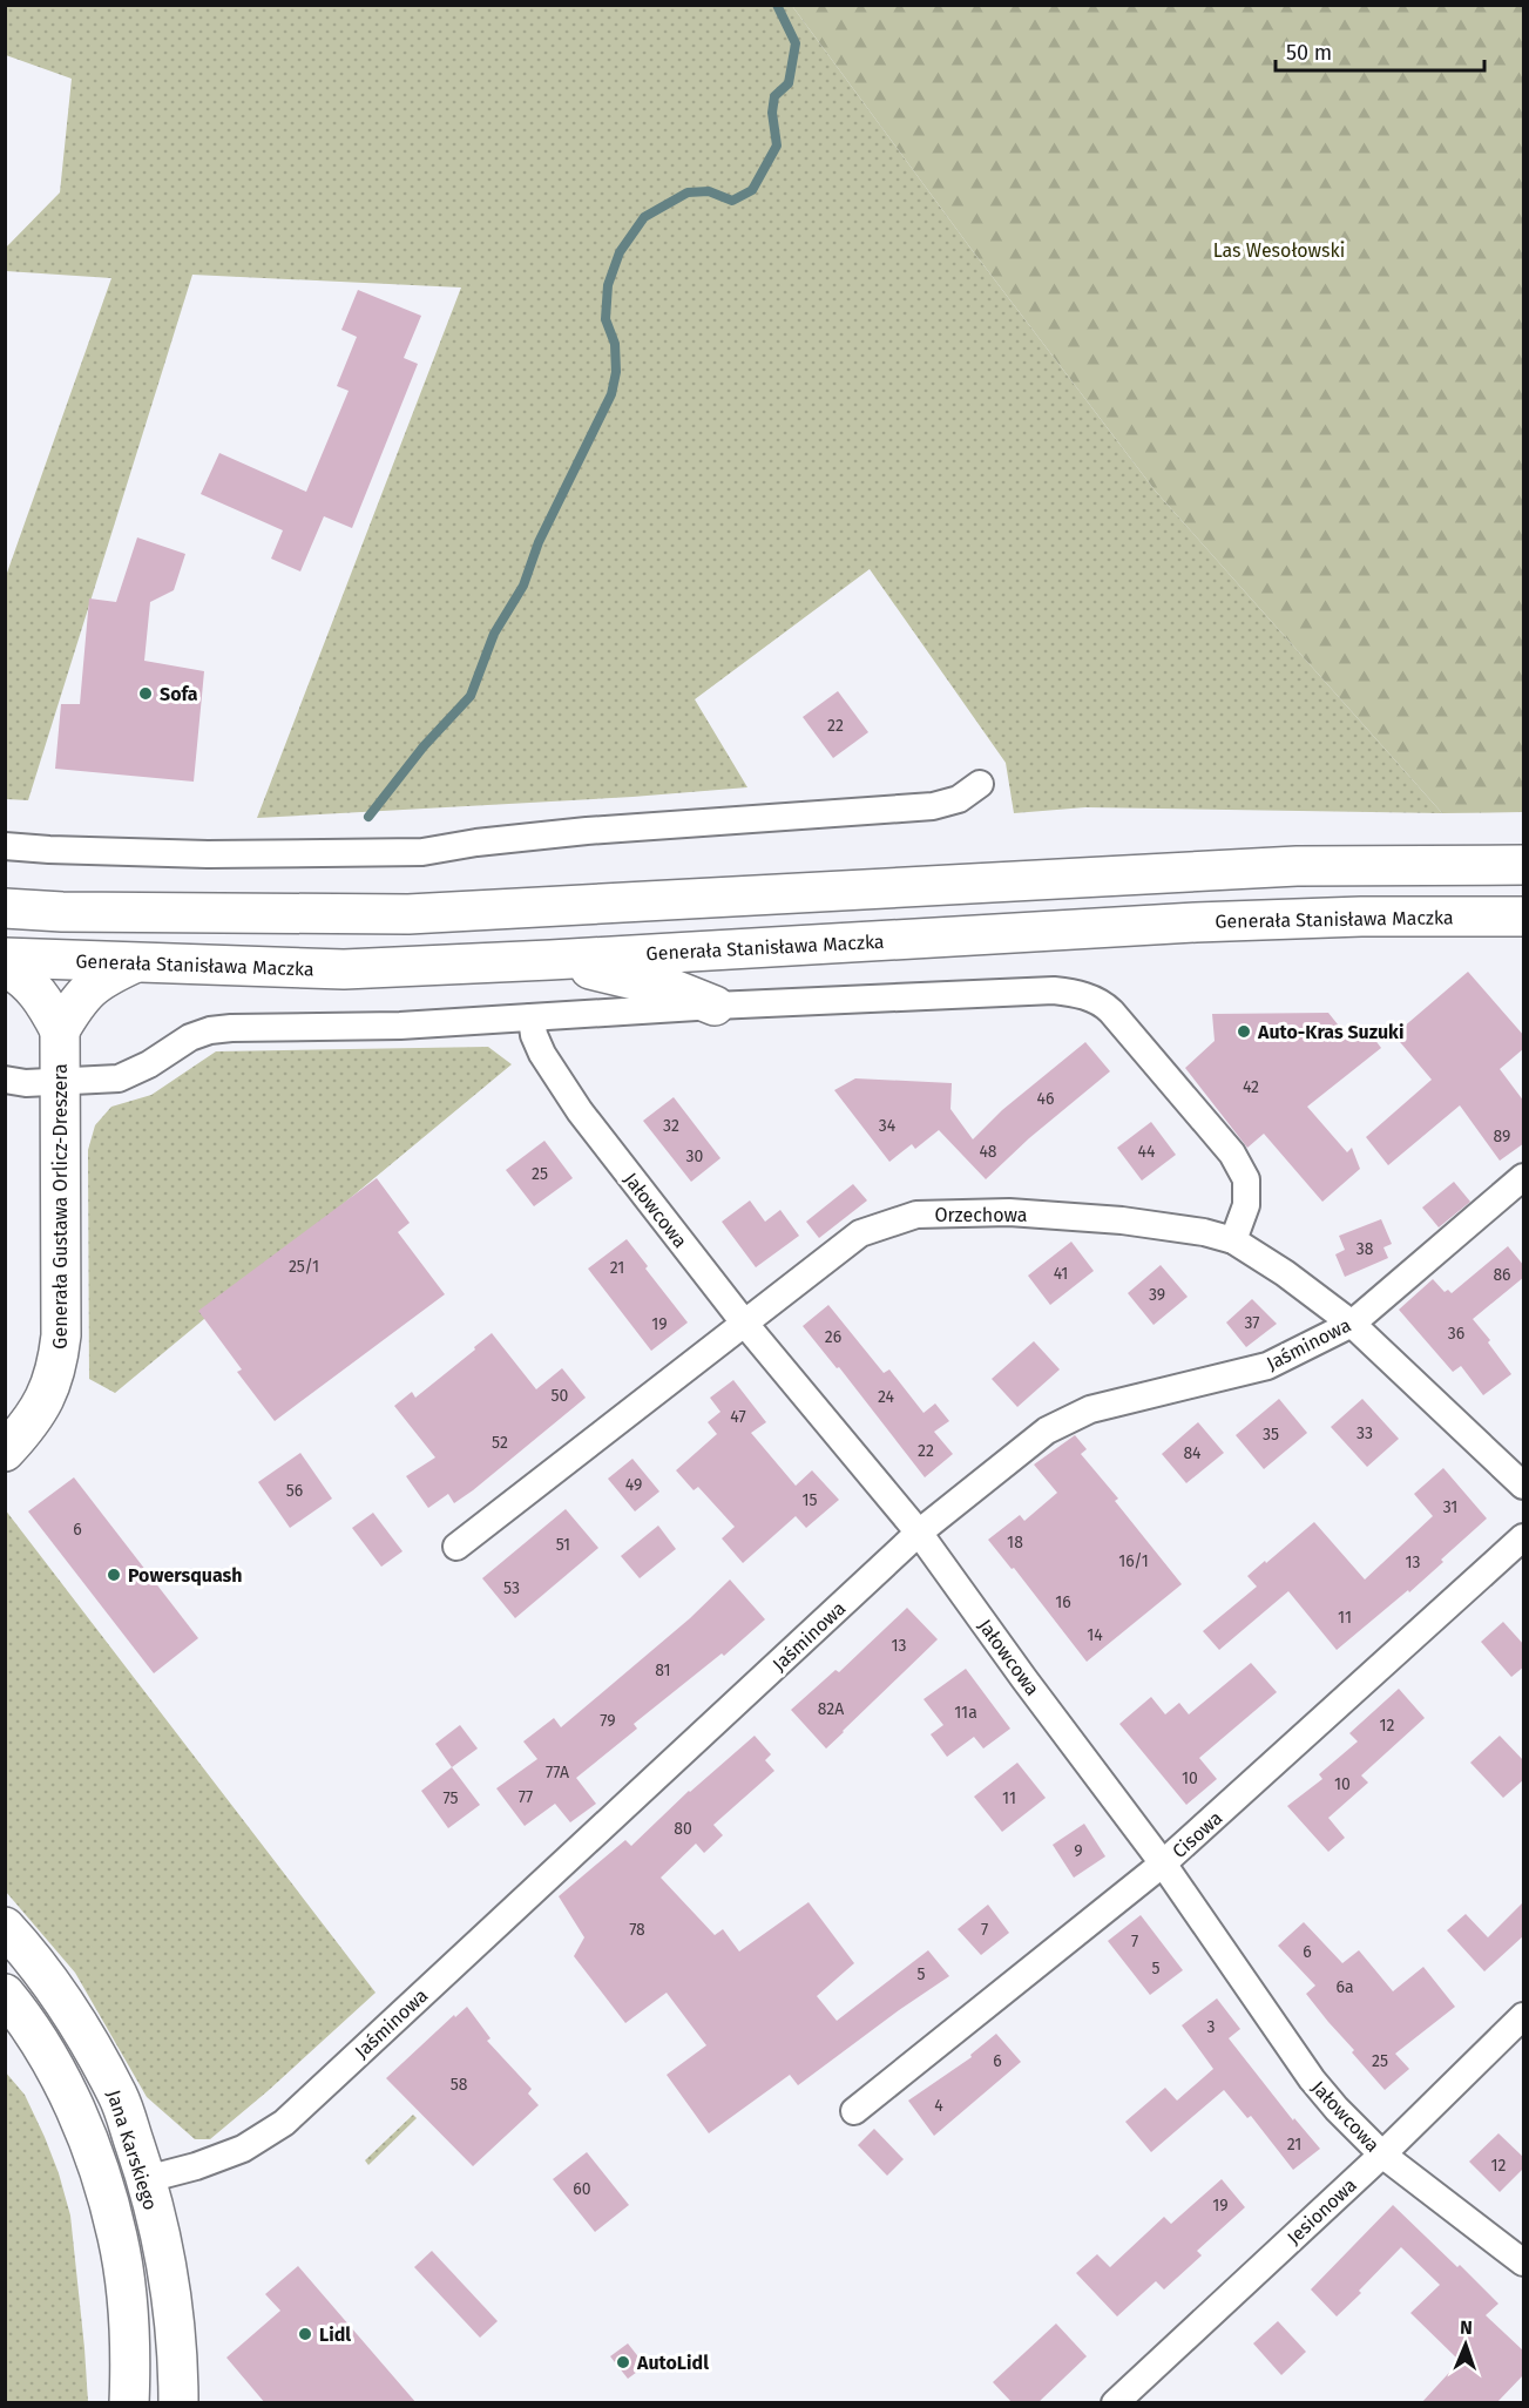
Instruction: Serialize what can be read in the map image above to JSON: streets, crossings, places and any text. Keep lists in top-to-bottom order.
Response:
{
  "streets": {
    "main road": ["Generała Stanisława Maczka", "Generała Gustawa Orlicz-Dreszera", "Jana Karskiego"],
    "street": [
      "Jałowcowa",
      "Orzechowa",
      "Jaśminowa",
      "Cisowa",
      "Jesionowa"
    ]
  },
  "crossings": [
    ["Jałowcowa", "Orzechowa"],
    ["Jałowcowa", "Jaśminowa"],
    ["Jałowcowa", "Cisowa"],
    ["Jałowcowa", "Jesionowa"],
    ["Orzechowa", "Jaśminowa"],
    ["Jaśminowa", "Jana Karskiego"]
  ],
  "parks": ["Las Wesołowski"],
  "places": [
    "Sofa",
    "Auto-Kras Suzuki",
    "Powersquash",
    "Lidl",
    "AutoLidl"
  ],
  "house_numbers": [
    "22",
    "42",
    "46",
    "32",
    "34",
    "89",
    "48",
    "44",
    "30",
    "25",
    "38",
    "25/1",
    "21",
    "41",
    "86",
    "39",
    "37",
    "19",
    "36",
    "26",
    "50",
    "24",
    "47",
    "33",
    "35",
    "52",
    "22",
    "84",
    "49",
    "56",
    "15",
    "31",
    "6",
    "18",
    "51",
    "16/1",
    "13",
    "53",
    "16",
    "11",
    "14",
    "13",
    "81",
    "82A",
    "11a",
    "79",
    "12",
    "77A",
    "10",
    "10",
    "77",
    "75",
    "11",
    "80",
    "9",
    "78",
    "7",
    "7",
    "6",
    "5",
    "5",
    "6a",
    "3",
    "6",
    "25",
    "58",
    "4",
    "21",
    "12",
    "60",
    "19"
  ],
  "scale_bar": "50 m",
  "north": "top"
}
